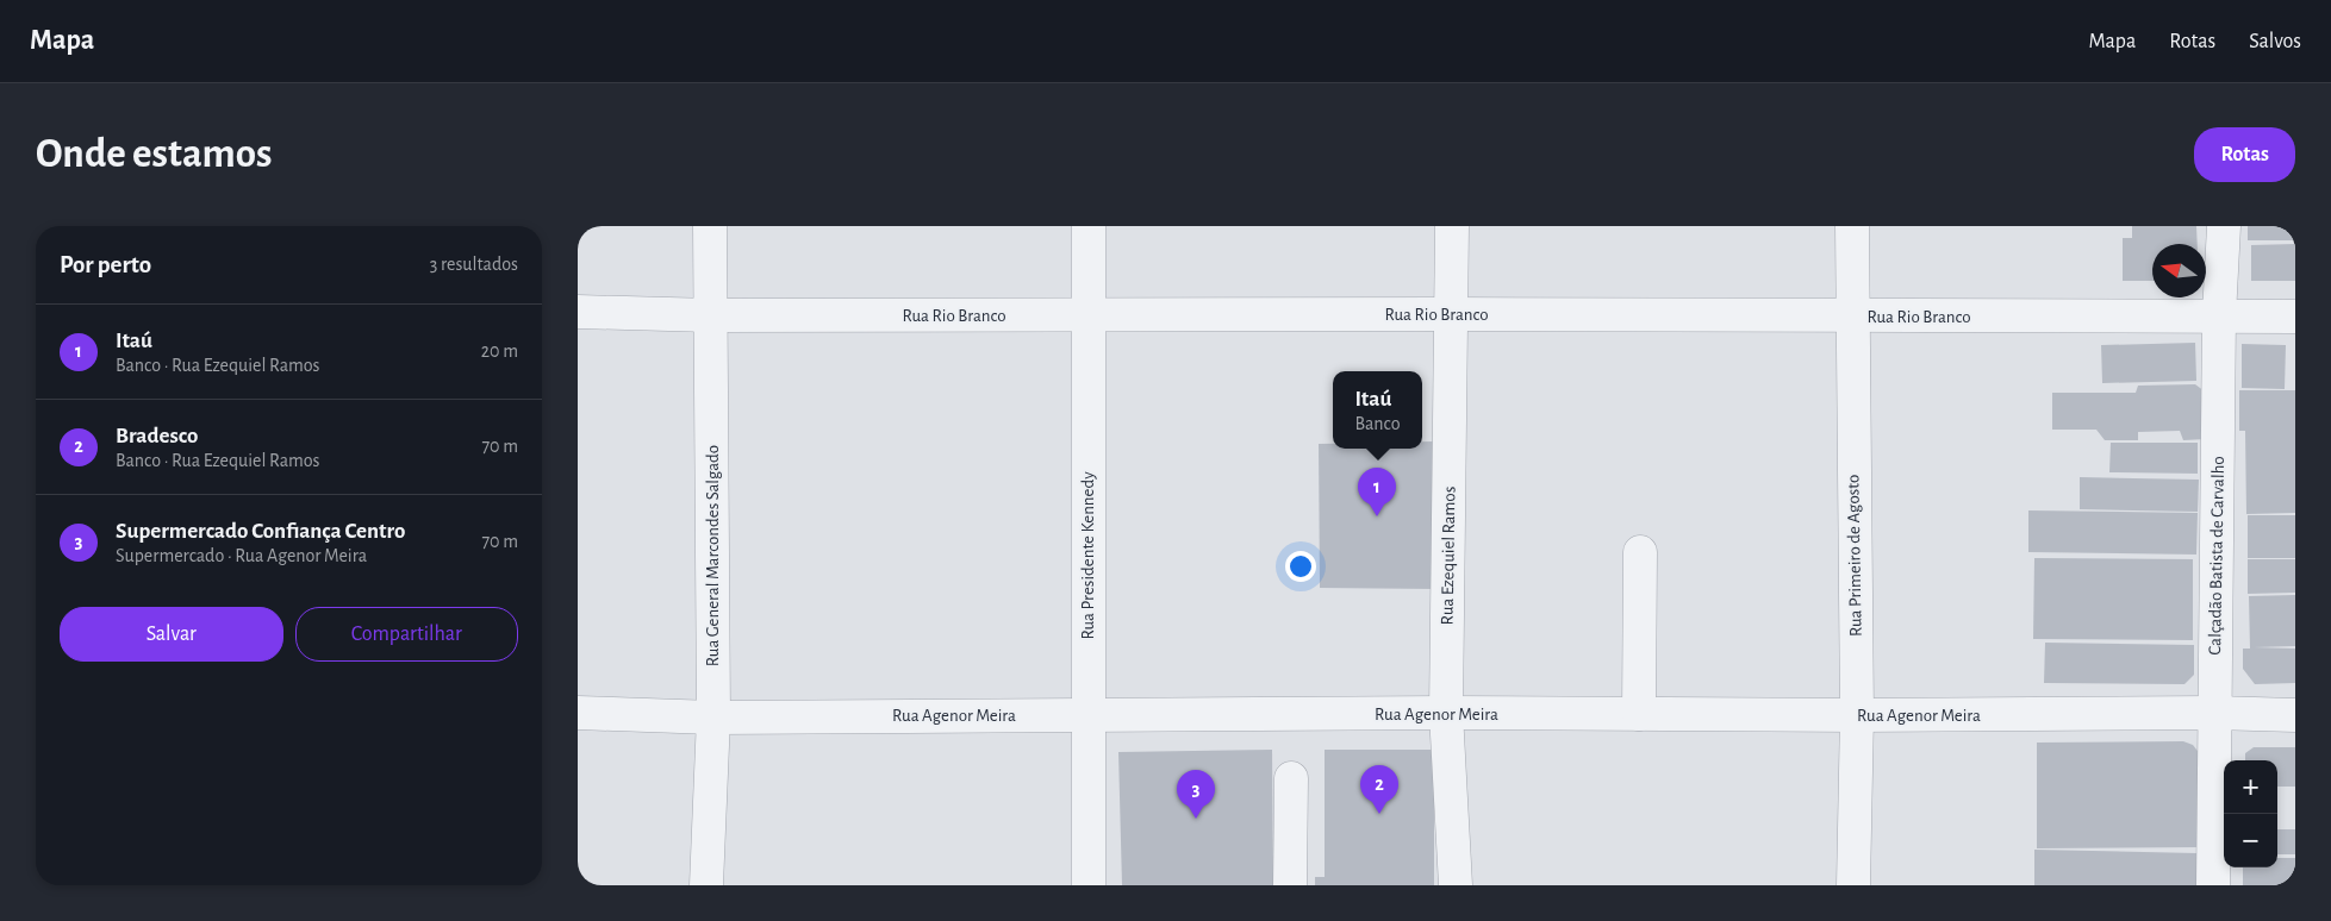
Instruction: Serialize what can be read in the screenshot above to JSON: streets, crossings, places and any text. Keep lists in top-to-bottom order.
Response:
{
  "streets": {
    "street": [
      "Rua Rio Branco",
      "Rua General Marcondes Salgado",
      "Rua Presidente Kennedy",
      "Rua Ezequiel Ramos",
      "Rua Primeiro de Agosto",
      "Calçadão Batista de Carvalho",
      "Rua Agenor Meira"
    ]
  },
  "crossings": [
    ["Rua Rio Branco", "Rua General Marcondes Salgado"],
    ["Rua Rio Branco", "Rua Presidente Kennedy"],
    ["Rua Rio Branco", "Rua Ezequiel Ramos"],
    ["Rua Rio Branco", "Rua Primeiro de Agosto"],
    ["Rua Rio Branco", "Calçadão Batista de Carvalho"],
    ["Rua General Marcondes Salgado", "Rua Agenor Meira"],
    ["Rua Presidente Kennedy", "Rua Agenor Meira"],
    ["Rua Ezequiel Ramos", "Rua Agenor Meira"],
    ["Rua Primeiro de Agosto", "Rua Agenor Meira"],
    ["Calçadão Batista de Carvalho", "Rua Agenor Meira"]
  ],
  "north": "left",
  "page": {
    "header": "Mapa",
    "nav": ["Mapa", "Rotas", "Salvos"],
    "buttons": [
      "Rotas",
      ["Salvar", "Compartilhar"]
    ],
    "title": "Onde estamos",
    "heading": ["Por perto", "3 resultados"],
    "list": [
      {
        "mark": "1",
        "name": "Itaú",
        "note": "Banco · Rua Ezequiel Ramos",
        "value": "20 m"
      },
      {
        "mark": "2",
        "name": "Bradesco",
        "note": "Banco · Rua Ezequiel Ramos",
        "value": "70 m"
      },
      {
        "mark": "3",
        "name": "Supermercado Confiança Centro",
        "note": "Supermercado · Rua Agenor Meira",
        "value": "70 m"
      }
    ],
    "popup": ["Itaú", "Banco"],
    "pins": ["1", "2", "3"],
    "map_buttons": ["+", "−"]
  }
}
